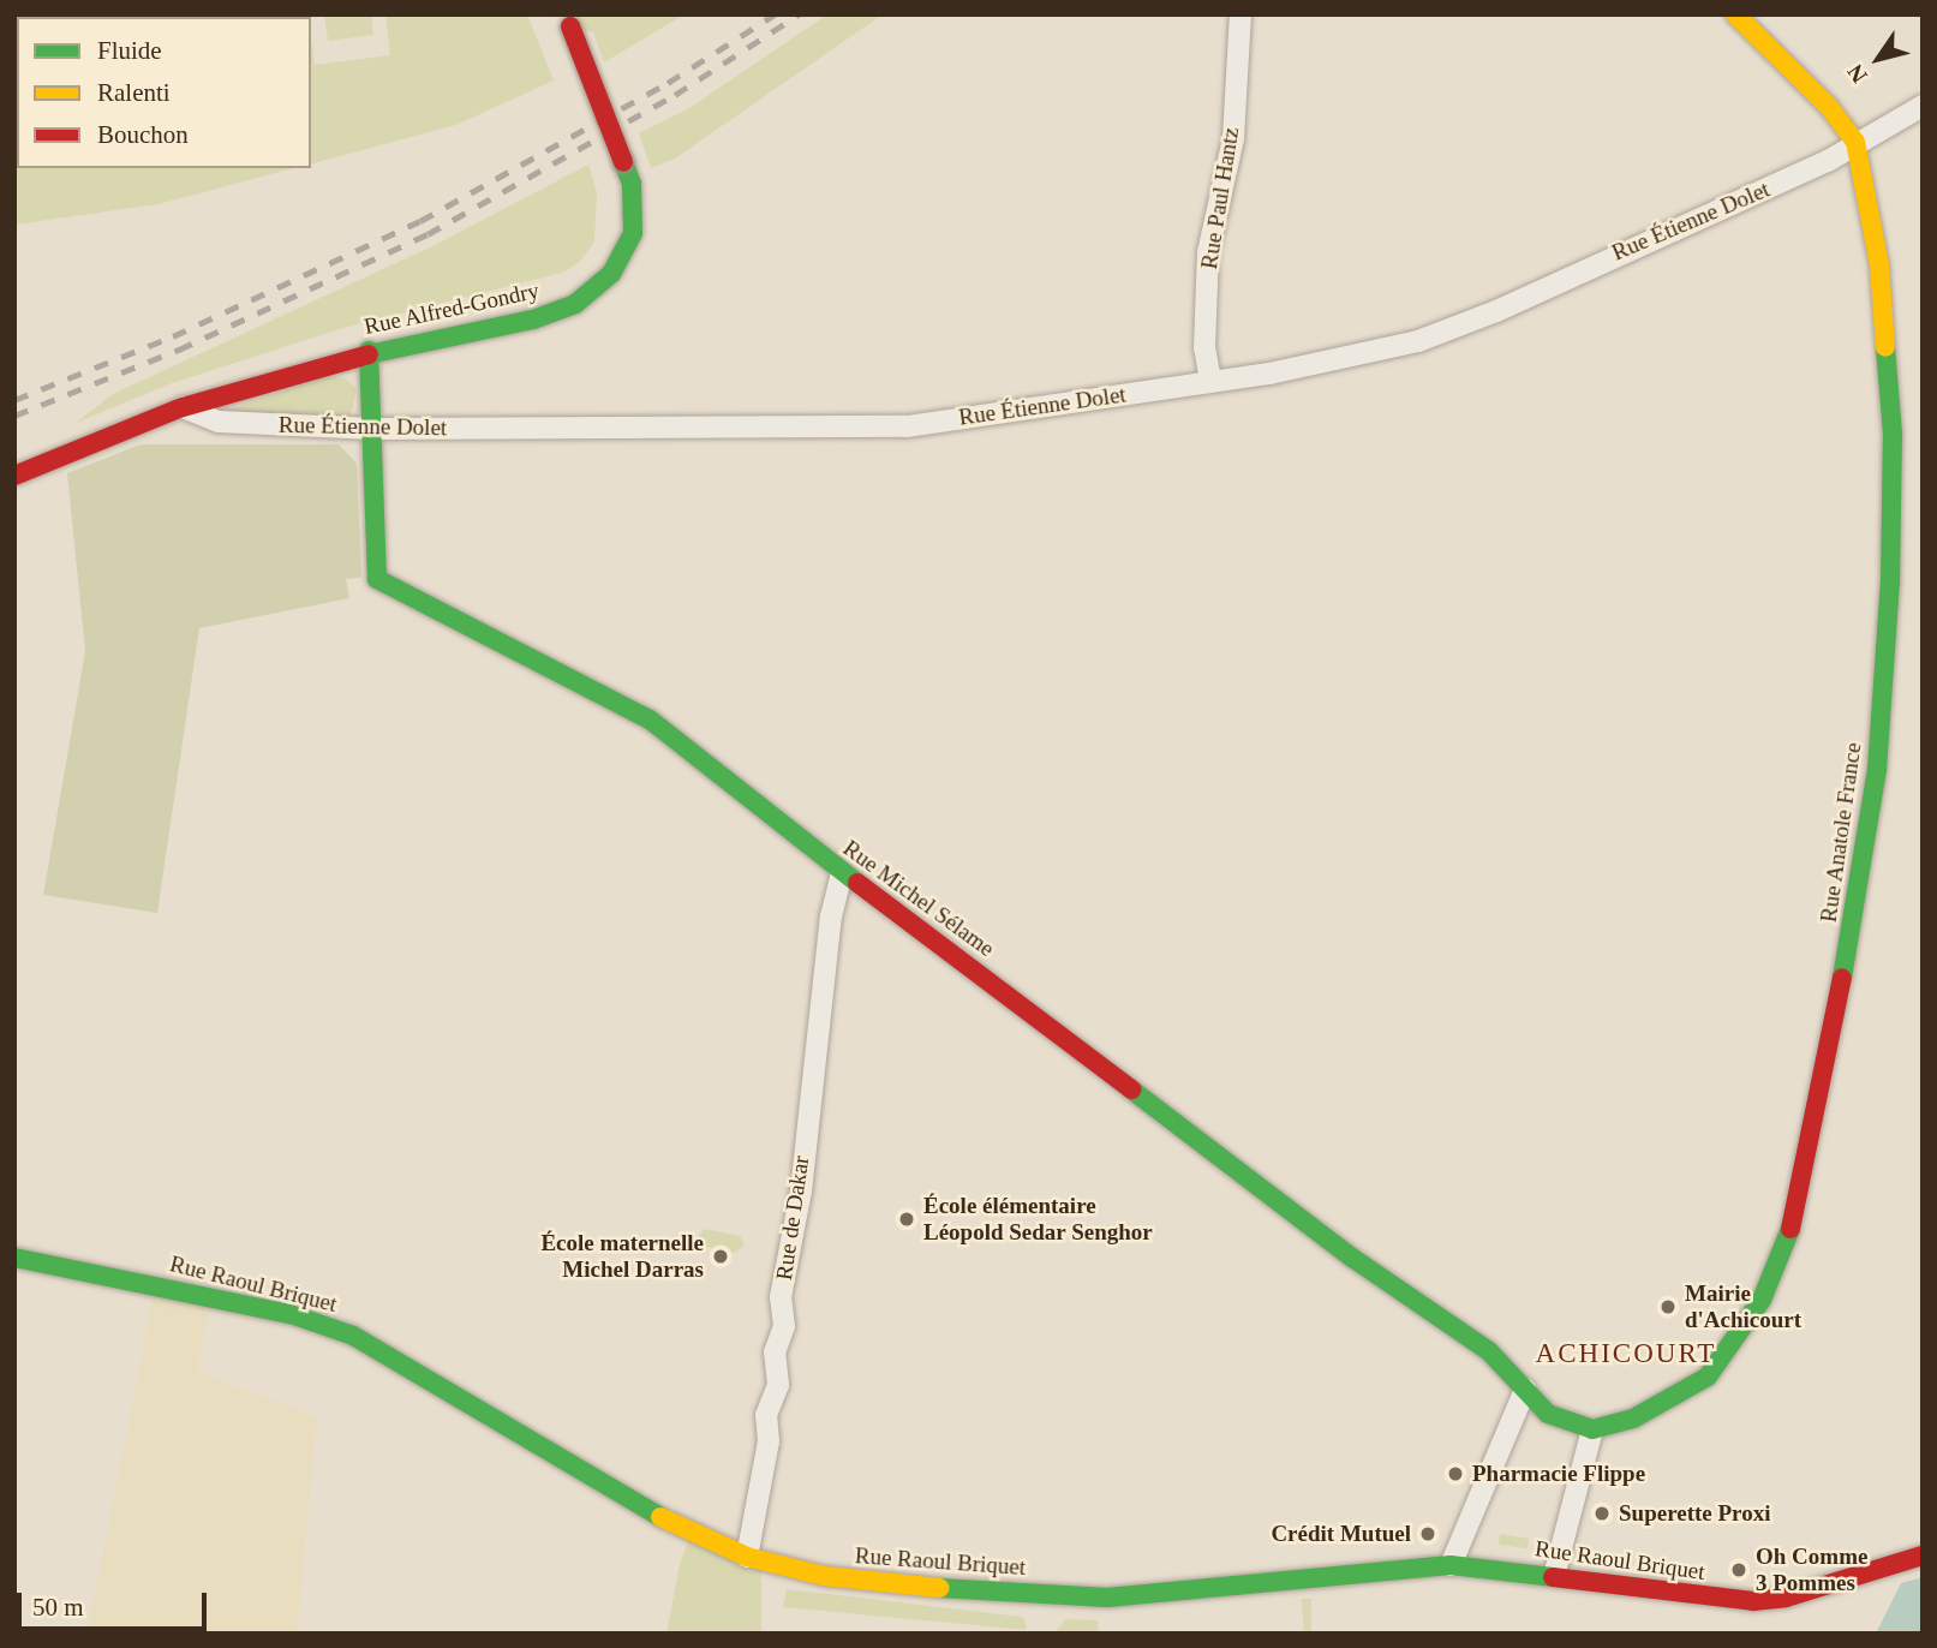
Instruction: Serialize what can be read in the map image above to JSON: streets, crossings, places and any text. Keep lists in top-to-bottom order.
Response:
{
  "streets": {
    "street": [
      "Rue Paul Hantz",
      "Rue Étienne Dolet",
      "Rue Alfred-Gondry",
      "Rue Anatole France",
      "Rue Michel Sélame",
      "Rue de Dakar",
      "Rue Raoul Briquet"
    ]
  },
  "crossings": [
    ["Rue Paul Hantz", "Rue Étienne Dolet"],
    ["Rue Étienne Dolet", "Rue Alfred-Gondry"],
    ["Rue Étienne Dolet", "Rue Anatole France"],
    ["Rue Étienne Dolet", "Rue Michel Sélame"],
    ["Rue Anatole France", "Rue Michel Sélame"],
    ["Rue Michel Sélame", "Rue de Dakar"],
    ["Rue de Dakar", "Rue Raoul Briquet"]
  ],
  "districts": ["ACHICOURT"],
  "places": [
    "École élémentaire Léopold Sedar Senghor",
    "École maternelle Michel Darras",
    "Mairie d'Achicourt",
    "Pharmacie Flippe",
    "Superette Proxi",
    "Crédit Mutuel",
    "Oh Comme 3 Pommes"
  ],
  "legend": ["Fluide", "Ralenti", "Bouchon"],
  "scale_bar": "50 m",
  "north": "bottom left"
}
